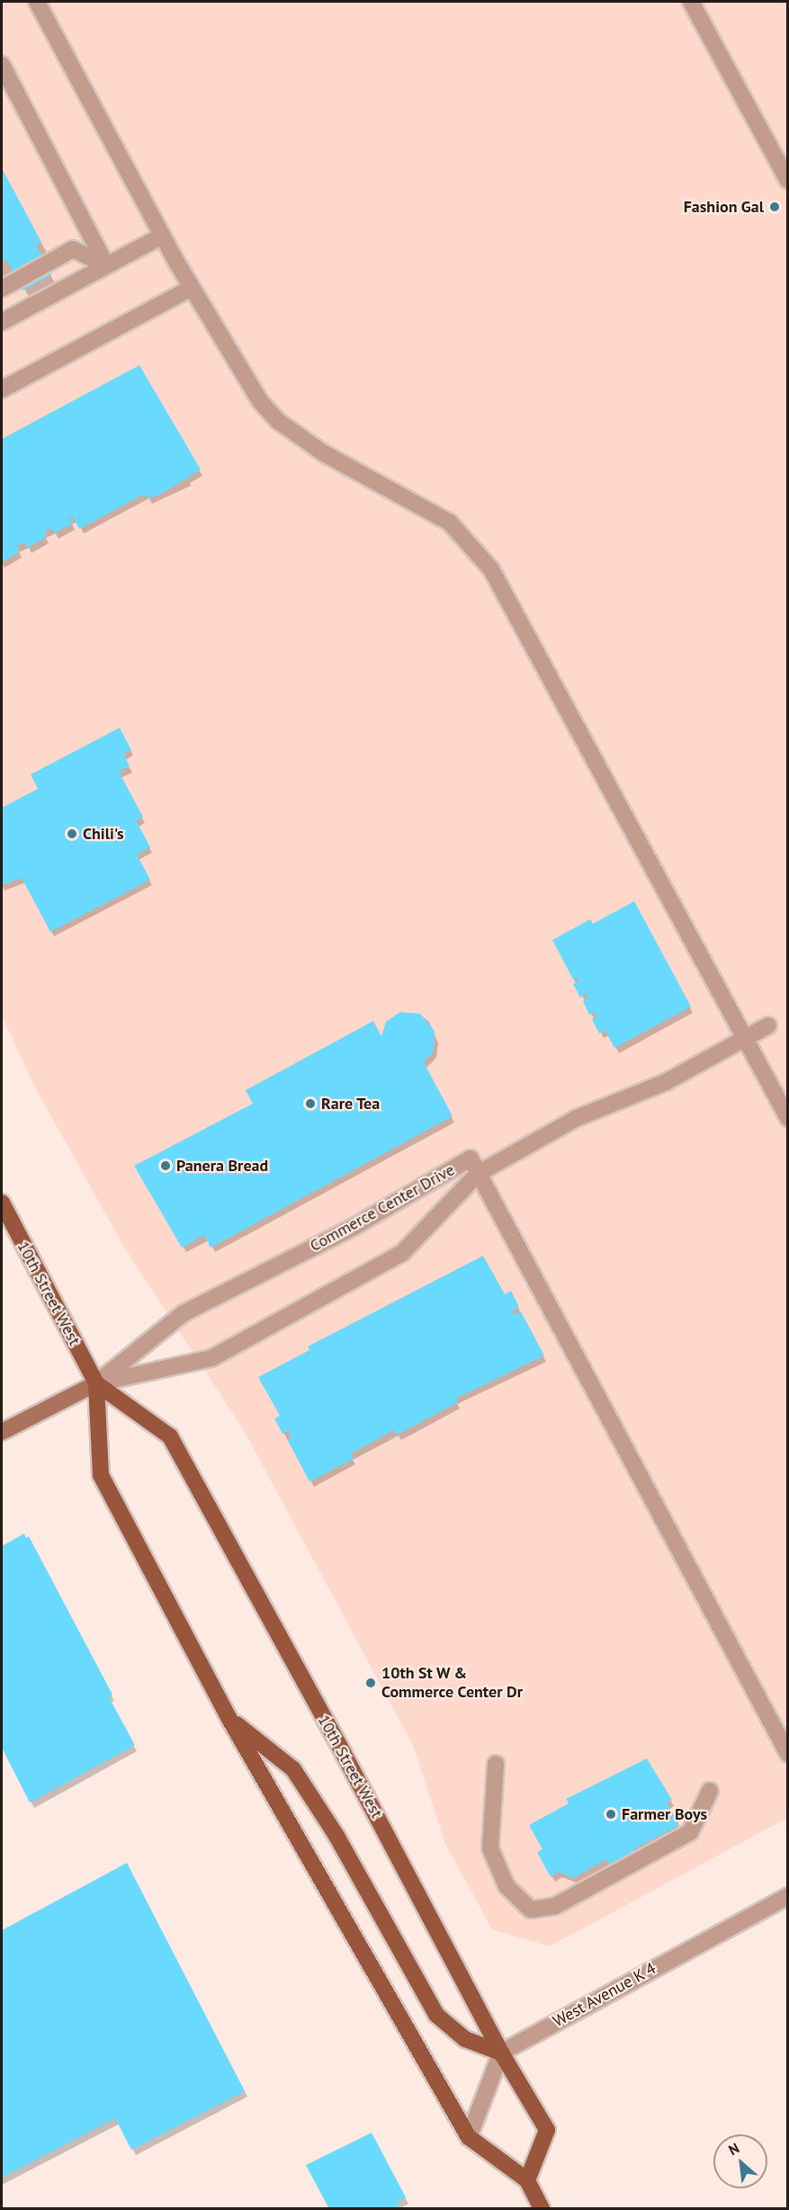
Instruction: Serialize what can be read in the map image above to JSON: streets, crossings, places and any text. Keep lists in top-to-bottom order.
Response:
{
  "streets": {
    "main road": ["10th Street West"],
    "street": ["Commerce Center Drive", "West Avenue K 4"]
  },
  "crossings": [
    ["Commerce Center Drive", "10th Street West"],
    ["10th Street West", "West Avenue K 4"]
  ],
  "places": [
    "Fashion Gal",
    "Chili's",
    "Rare Tea",
    "Panera Bread",
    "10th St W & Commerce Center Dr",
    "Farmer Boys"
  ],
  "north": "top left"
}
